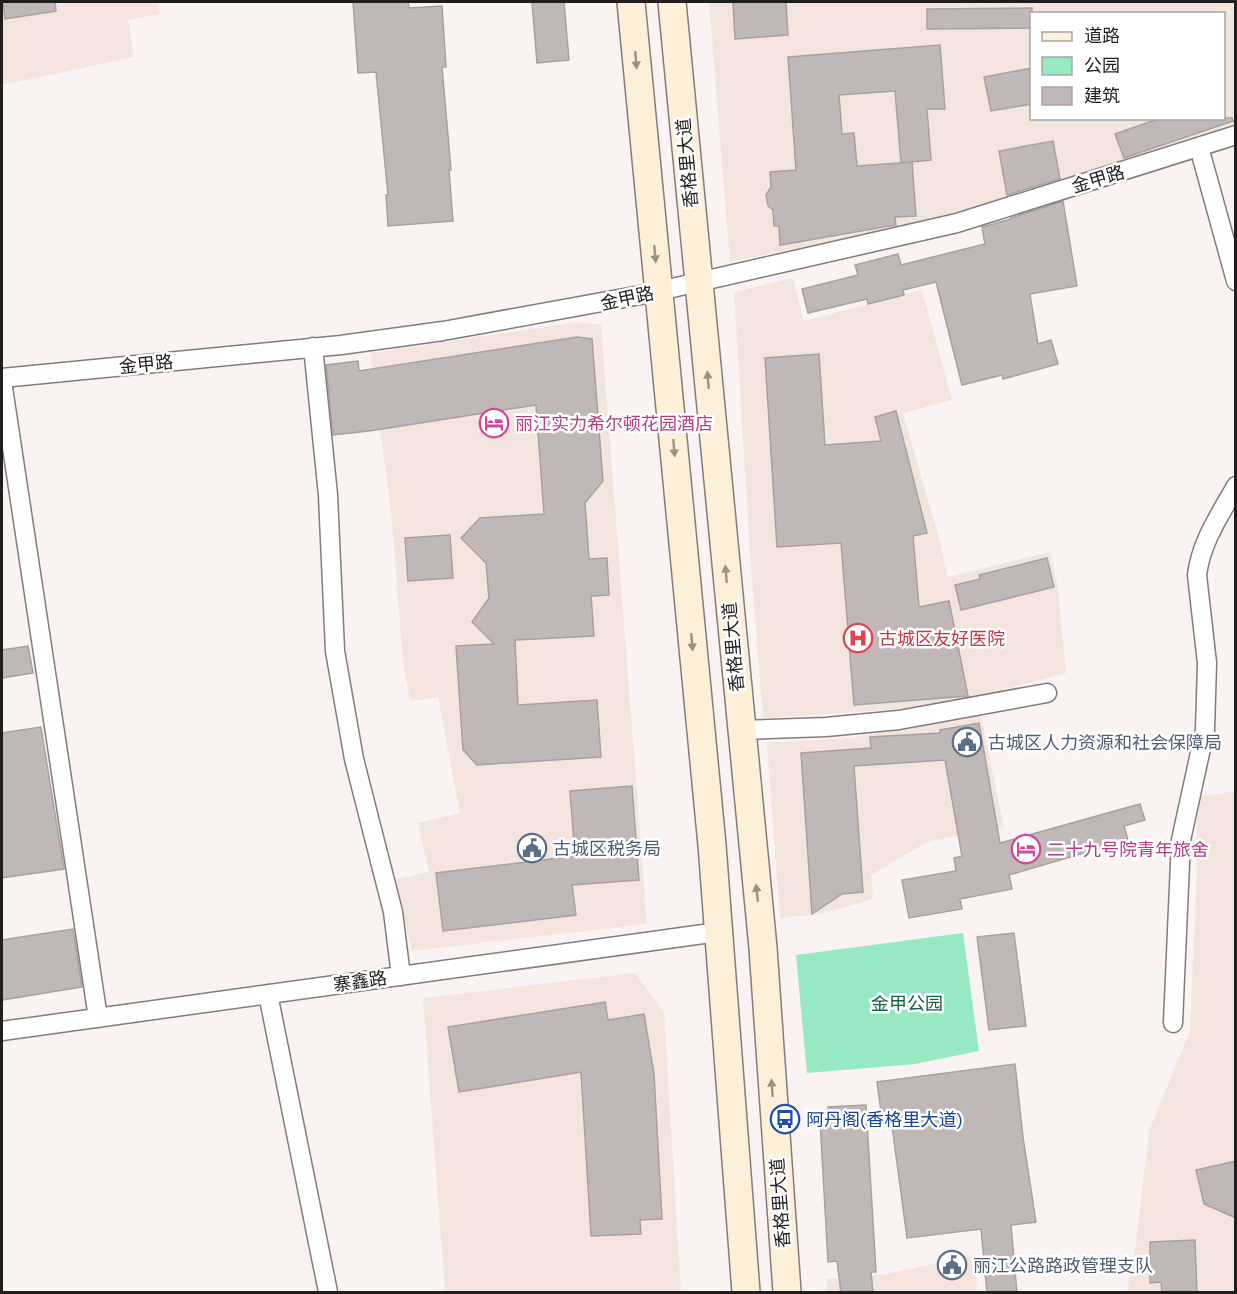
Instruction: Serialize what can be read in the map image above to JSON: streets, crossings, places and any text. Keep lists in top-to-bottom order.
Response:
{
  "streets": {
    "main road": ["香格里大道"],
    "street": ["金甲路", "寨鑫路"]
  },
  "crossings": [
    ["香格里大道", "金甲路"]
  ],
  "parks": ["金甲公园"],
  "places": {
    "hotel": ["丽江实力希尔顿花园酒店", "二十九号院青年旅舍"],
    "hospital": ["古城区友好医院"],
    "public building": ["古城区人力资源和社会保障局", "古城区税务局", "丽江公路路政管理支队"],
    "bus stop": ["阿丹阁(香格里大道)"]
  },
  "legend": ["道路", "公园", "建筑"]
}
